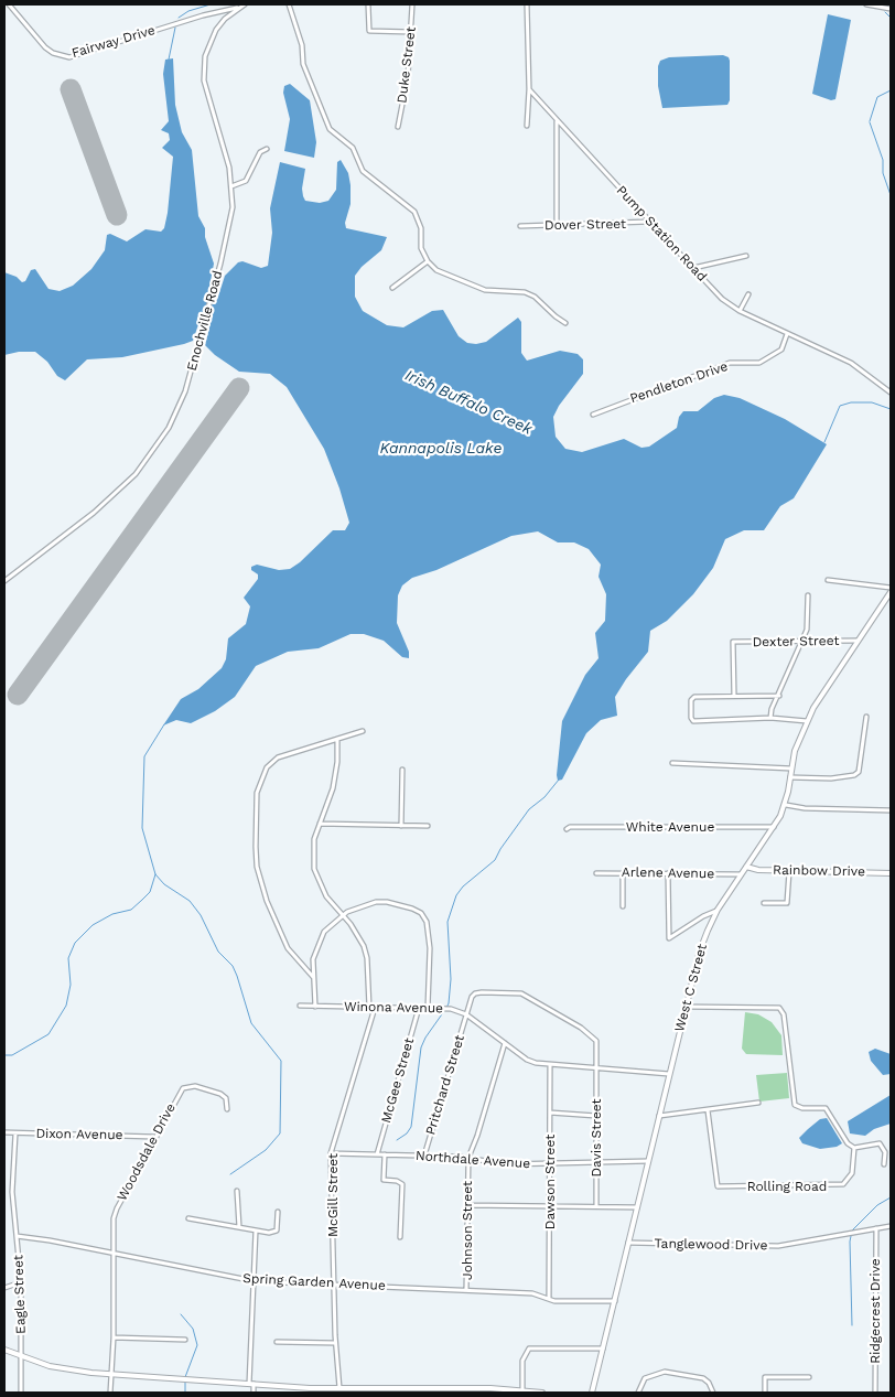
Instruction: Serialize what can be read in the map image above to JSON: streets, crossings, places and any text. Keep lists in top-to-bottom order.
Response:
{
  "streets": {
    "main road": ["Rainbow Drive", "West C Street"],
    "street": [
      "Fairway Drive",
      "Duke Street",
      "Dover Street",
      "Pump Station Road",
      "Enochville Road",
      "Pendleton Drive",
      "Dexter Street",
      "White Avenue",
      "Arlene Avenue",
      "Winona Avenue",
      "McGee Street",
      "Pritchard Street",
      "Dixon Avenue",
      "Davis Street",
      "Woodsdale Drive",
      "Northdale Avenue",
      "Dawson Street",
      "Rolling Road",
      "McGill Street",
      "Johnson Street",
      "Tanglewood Drive",
      "Spring Garden Avenue",
      "Eagle Street",
      "Ridgecrest Drive"
    ]
  },
  "crossings": [
    ["Fairway Drive", "Enochville Road"],
    ["Dover Street", "Pump Station Road"],
    ["Pump Station Road", "Pendleton Drive"],
    ["Dexter Street", "West C Street"],
    ["White Avenue", "West C Street"],
    ["Rainbow Drive", "West C Street"],
    ["Arlene Avenue", "West C Street"],
    ["West C Street", "Winona Avenue"],
    ["West C Street", "Northdale Avenue"],
    ["West C Street", "Tanglewood Drive"],
    ["West C Street", "Spring Garden Avenue"],
    ["Winona Avenue", "McGee Street"],
    ["Winona Avenue", "Pritchard Street"],
    ["Winona Avenue", "Davis Street"],
    ["Winona Avenue", "Dawson Street"],
    ["Winona Avenue", "McGill Street"],
    ["Winona Avenue", "Johnson Street"],
    ["McGee Street", "Northdale Avenue"],
    ["Pritchard Street", "Davis Street"],
    ["Pritchard Street", "Northdale Avenue"],
    ["Dixon Avenue", "Woodsdale Drive"],
    ["Dixon Avenue", "Eagle Street"],
    ["Davis Street", "Northdale Avenue"],
    ["Woodsdale Drive", "Spring Garden Avenue"],
    ["Northdale Avenue", "Dawson Street"],
    ["Northdale Avenue", "McGill Street"],
    ["Northdale Avenue", "Johnson Street"],
    ["Dawson Street", "Spring Garden Avenue"],
    ["McGill Street", "Spring Garden Avenue"],
    ["Johnson Street", "Spring Garden Avenue"],
    ["Tanglewood Drive", "Ridgecrest Drive"],
    ["Spring Garden Avenue", "Eagle Street"]
  ],
  "water": ["Irish Buffalo Creek", "Kannapolis Lake"]
}
